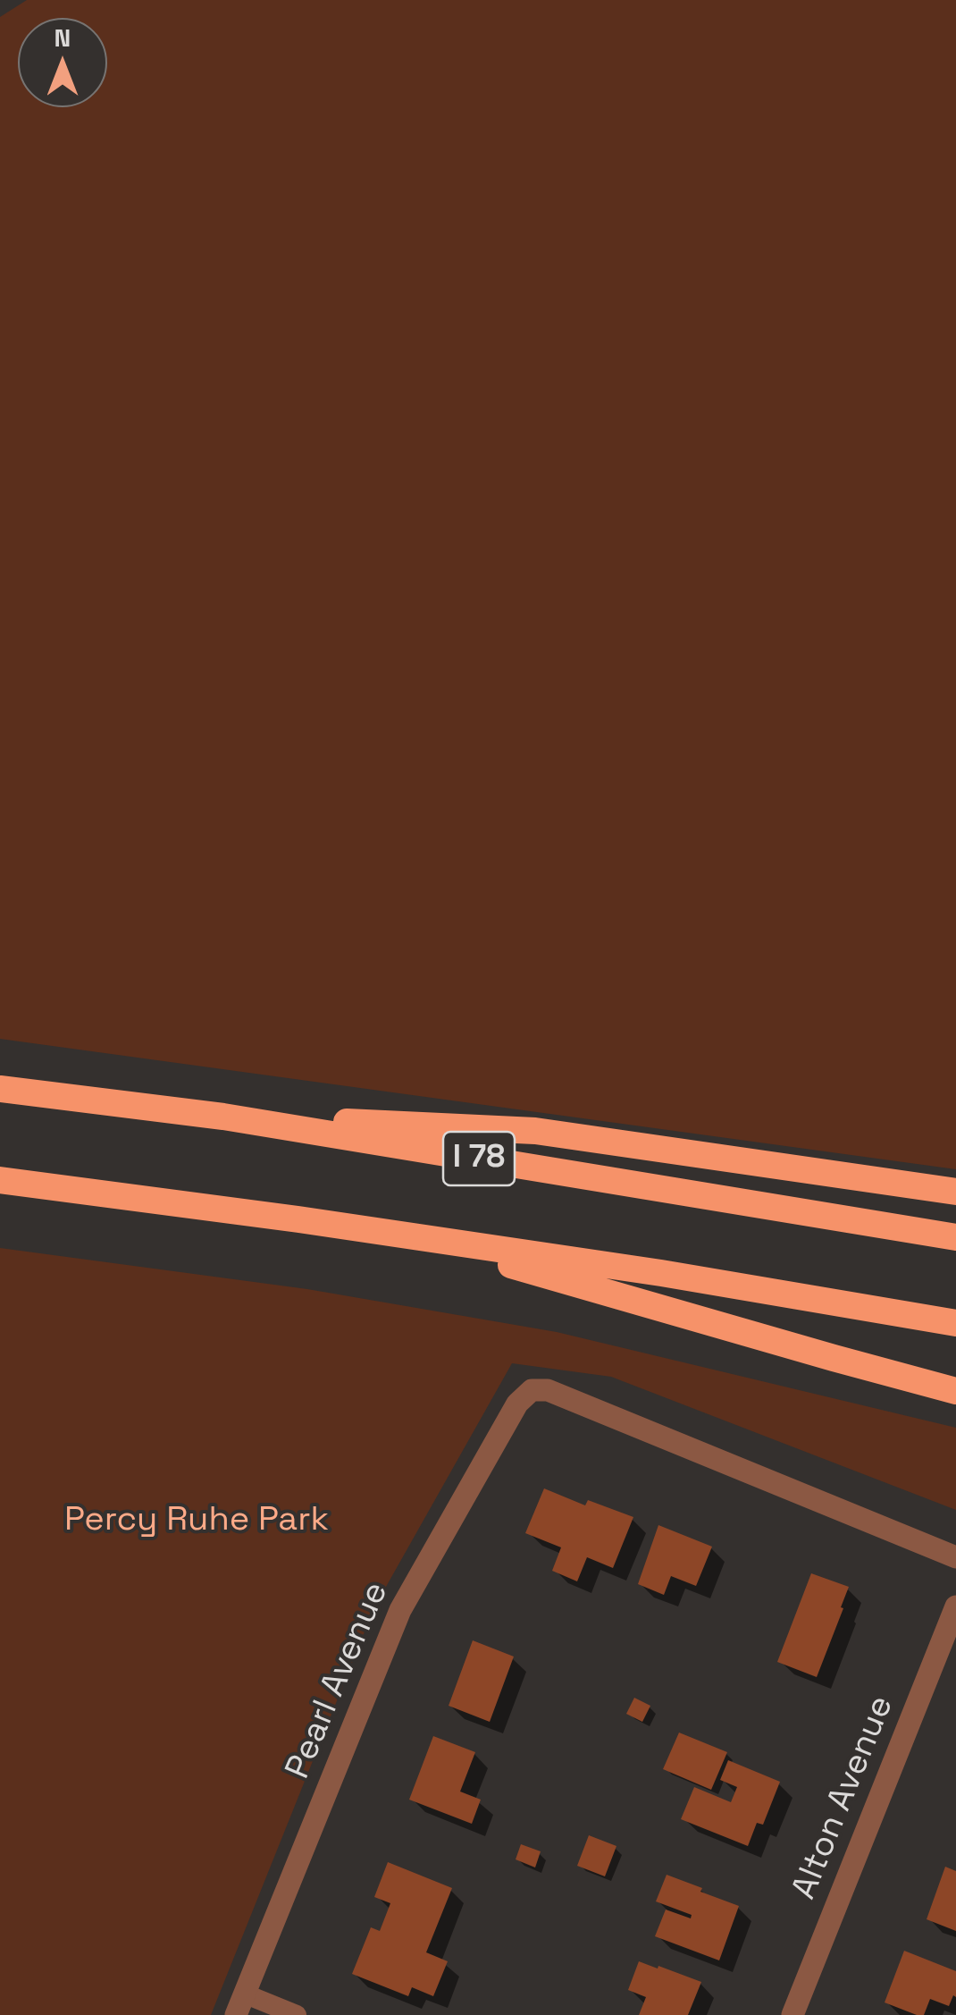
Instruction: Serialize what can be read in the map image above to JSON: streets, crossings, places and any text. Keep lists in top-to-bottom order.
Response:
{
  "streets": {
    "highway": ["I 78"],
    "street": ["Pearl Avenue", "Alton Avenue"]
  },
  "parks": ["Percy Ruhe Park"],
  "north": "top"
}
